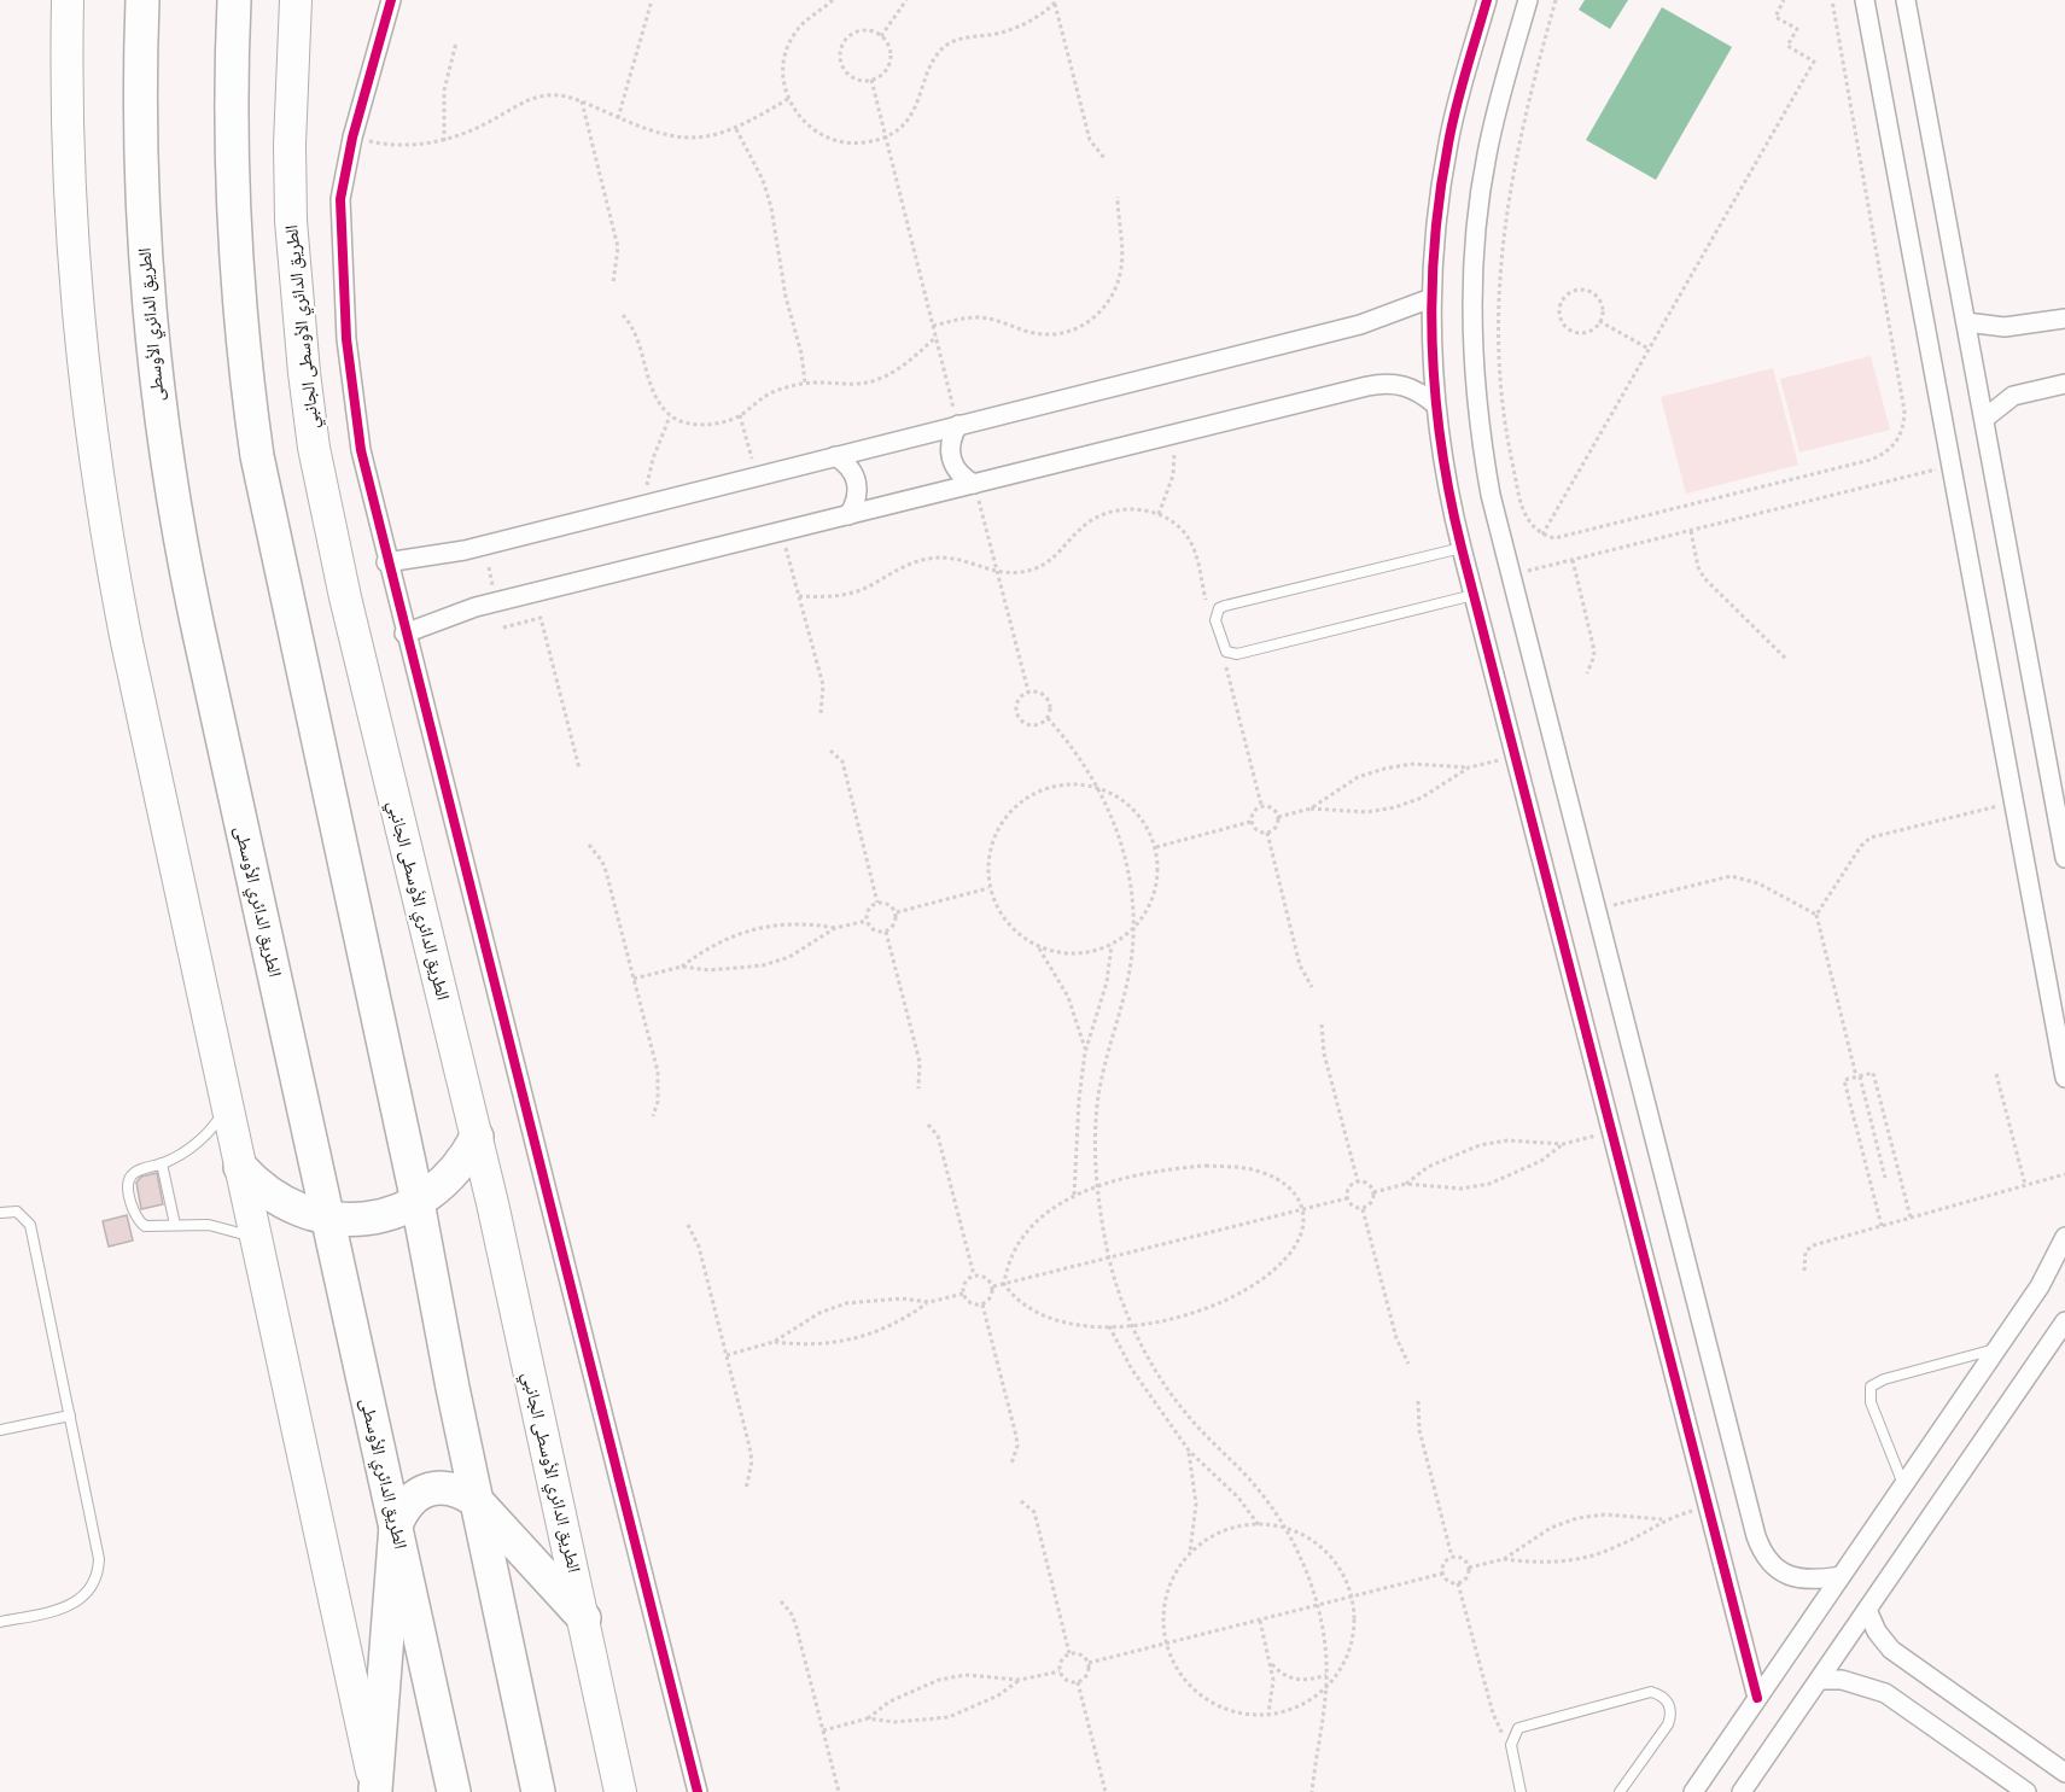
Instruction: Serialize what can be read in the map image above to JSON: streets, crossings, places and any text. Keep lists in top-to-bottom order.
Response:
{
  "streets": {
    "highway": ["الطريق الدائري الأوسطى", "الطريق الدائري الأوسطى الجانبي"]
  }
}
